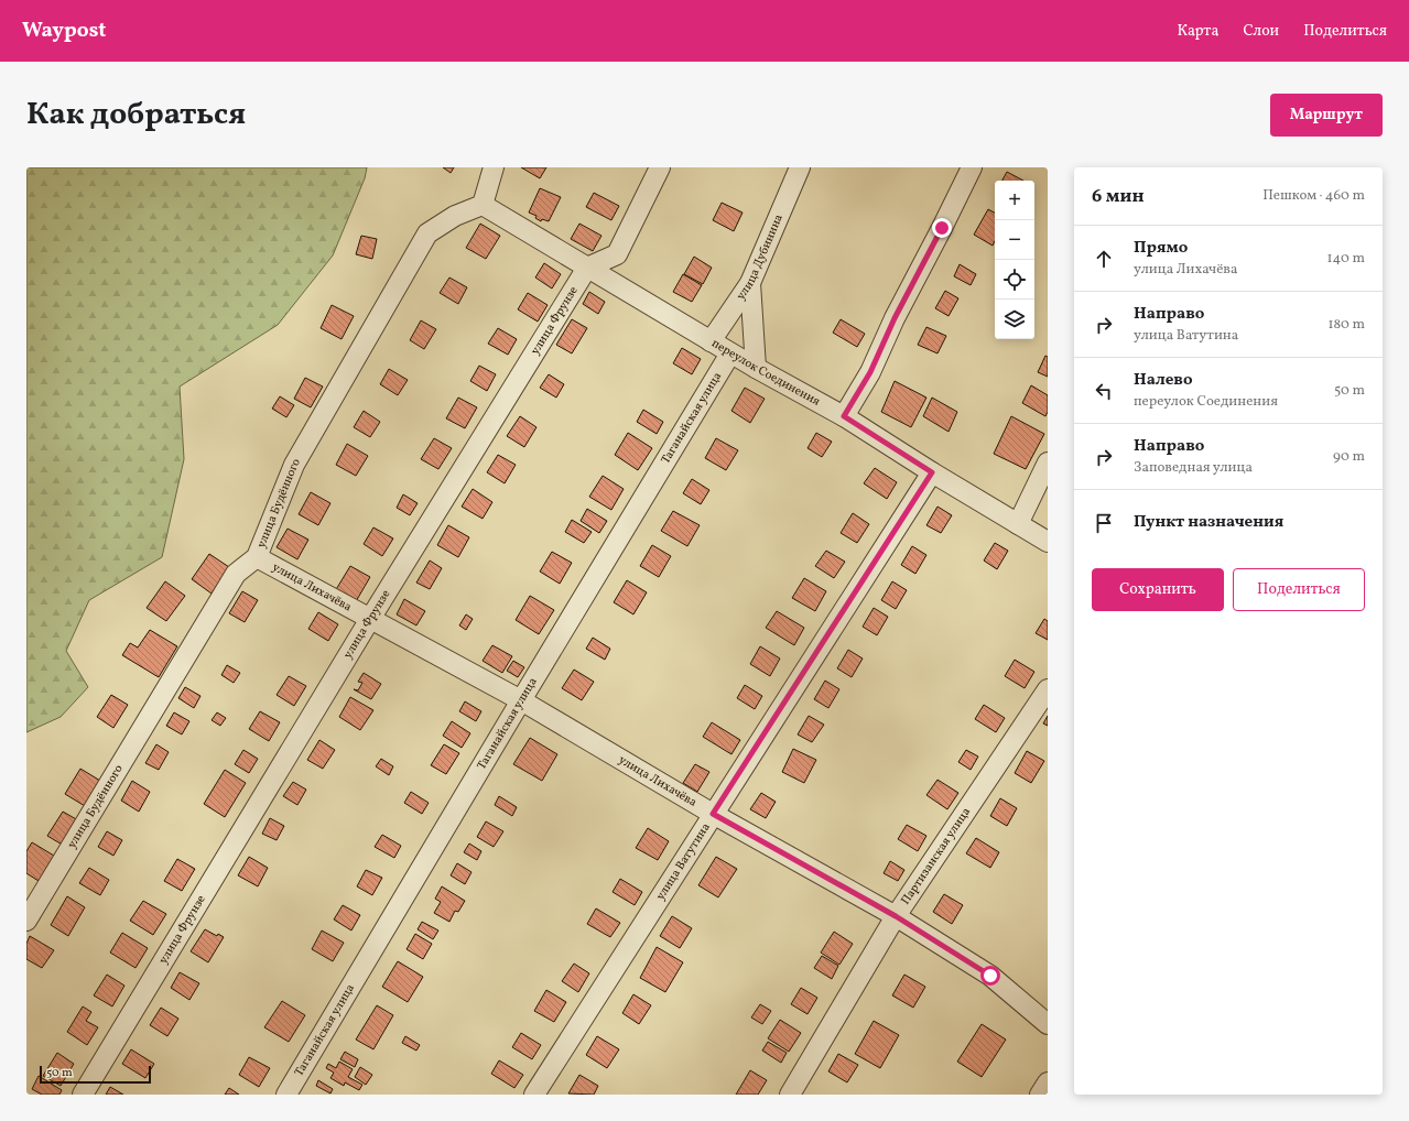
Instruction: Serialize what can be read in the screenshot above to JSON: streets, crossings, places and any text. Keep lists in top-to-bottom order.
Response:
{
  "streets": {
    "street": [
      "улица Дубинина",
      "улица Фрунзе",
      "переулок Соединения",
      "Таганайская улица",
      "улица Будённого",
      "улица Лихачёва",
      "Партизанская улица",
      "улица Ватутина"
    ]
  },
  "crossings": [
    ["улица Дубинина", "переулок Соединения"],
    ["улица Фрунзе", "переулок Соединения"],
    ["улица Фрунзе", "улица Лихачёва"],
    ["переулок Соединения", "Таганайская улица"],
    ["переулок Соединения", "улица Будённого"],
    ["переулок Соединения", "улица Ватутина"],
    ["Таганайская улица", "улица Лихачёва"],
    ["улица Будённого", "улица Лихачёва"],
    ["улица Лихачёва", "Партизанская улица"],
    ["улица Лихачёва", "улица Ватутина"]
  ],
  "scale_bar": "50 m",
  "page": {
    "header": "Waypost",
    "nav": ["Карта", "Слои", "Поделиться"],
    "title": "Как добраться",
    "buttons": [
      "Маршрут",
      ["Сохранить", "Поделиться"]
    ],
    "heading": ["6 мин", "Пешком · 460 m"],
    "map_buttons": ["+", "−"],
    "list": [
      ["Прямо", "улица Лихачёва", "140 m"],
      ["Направо", "улица Ватутина", "180 m"],
      ["Налево", "переулок Соединения", "50 m"],
      ["Направо", "Заповедная улица", "90 m"],
      "Пункт назначения"
    ],
    "scale": "50 m"
  }
}
